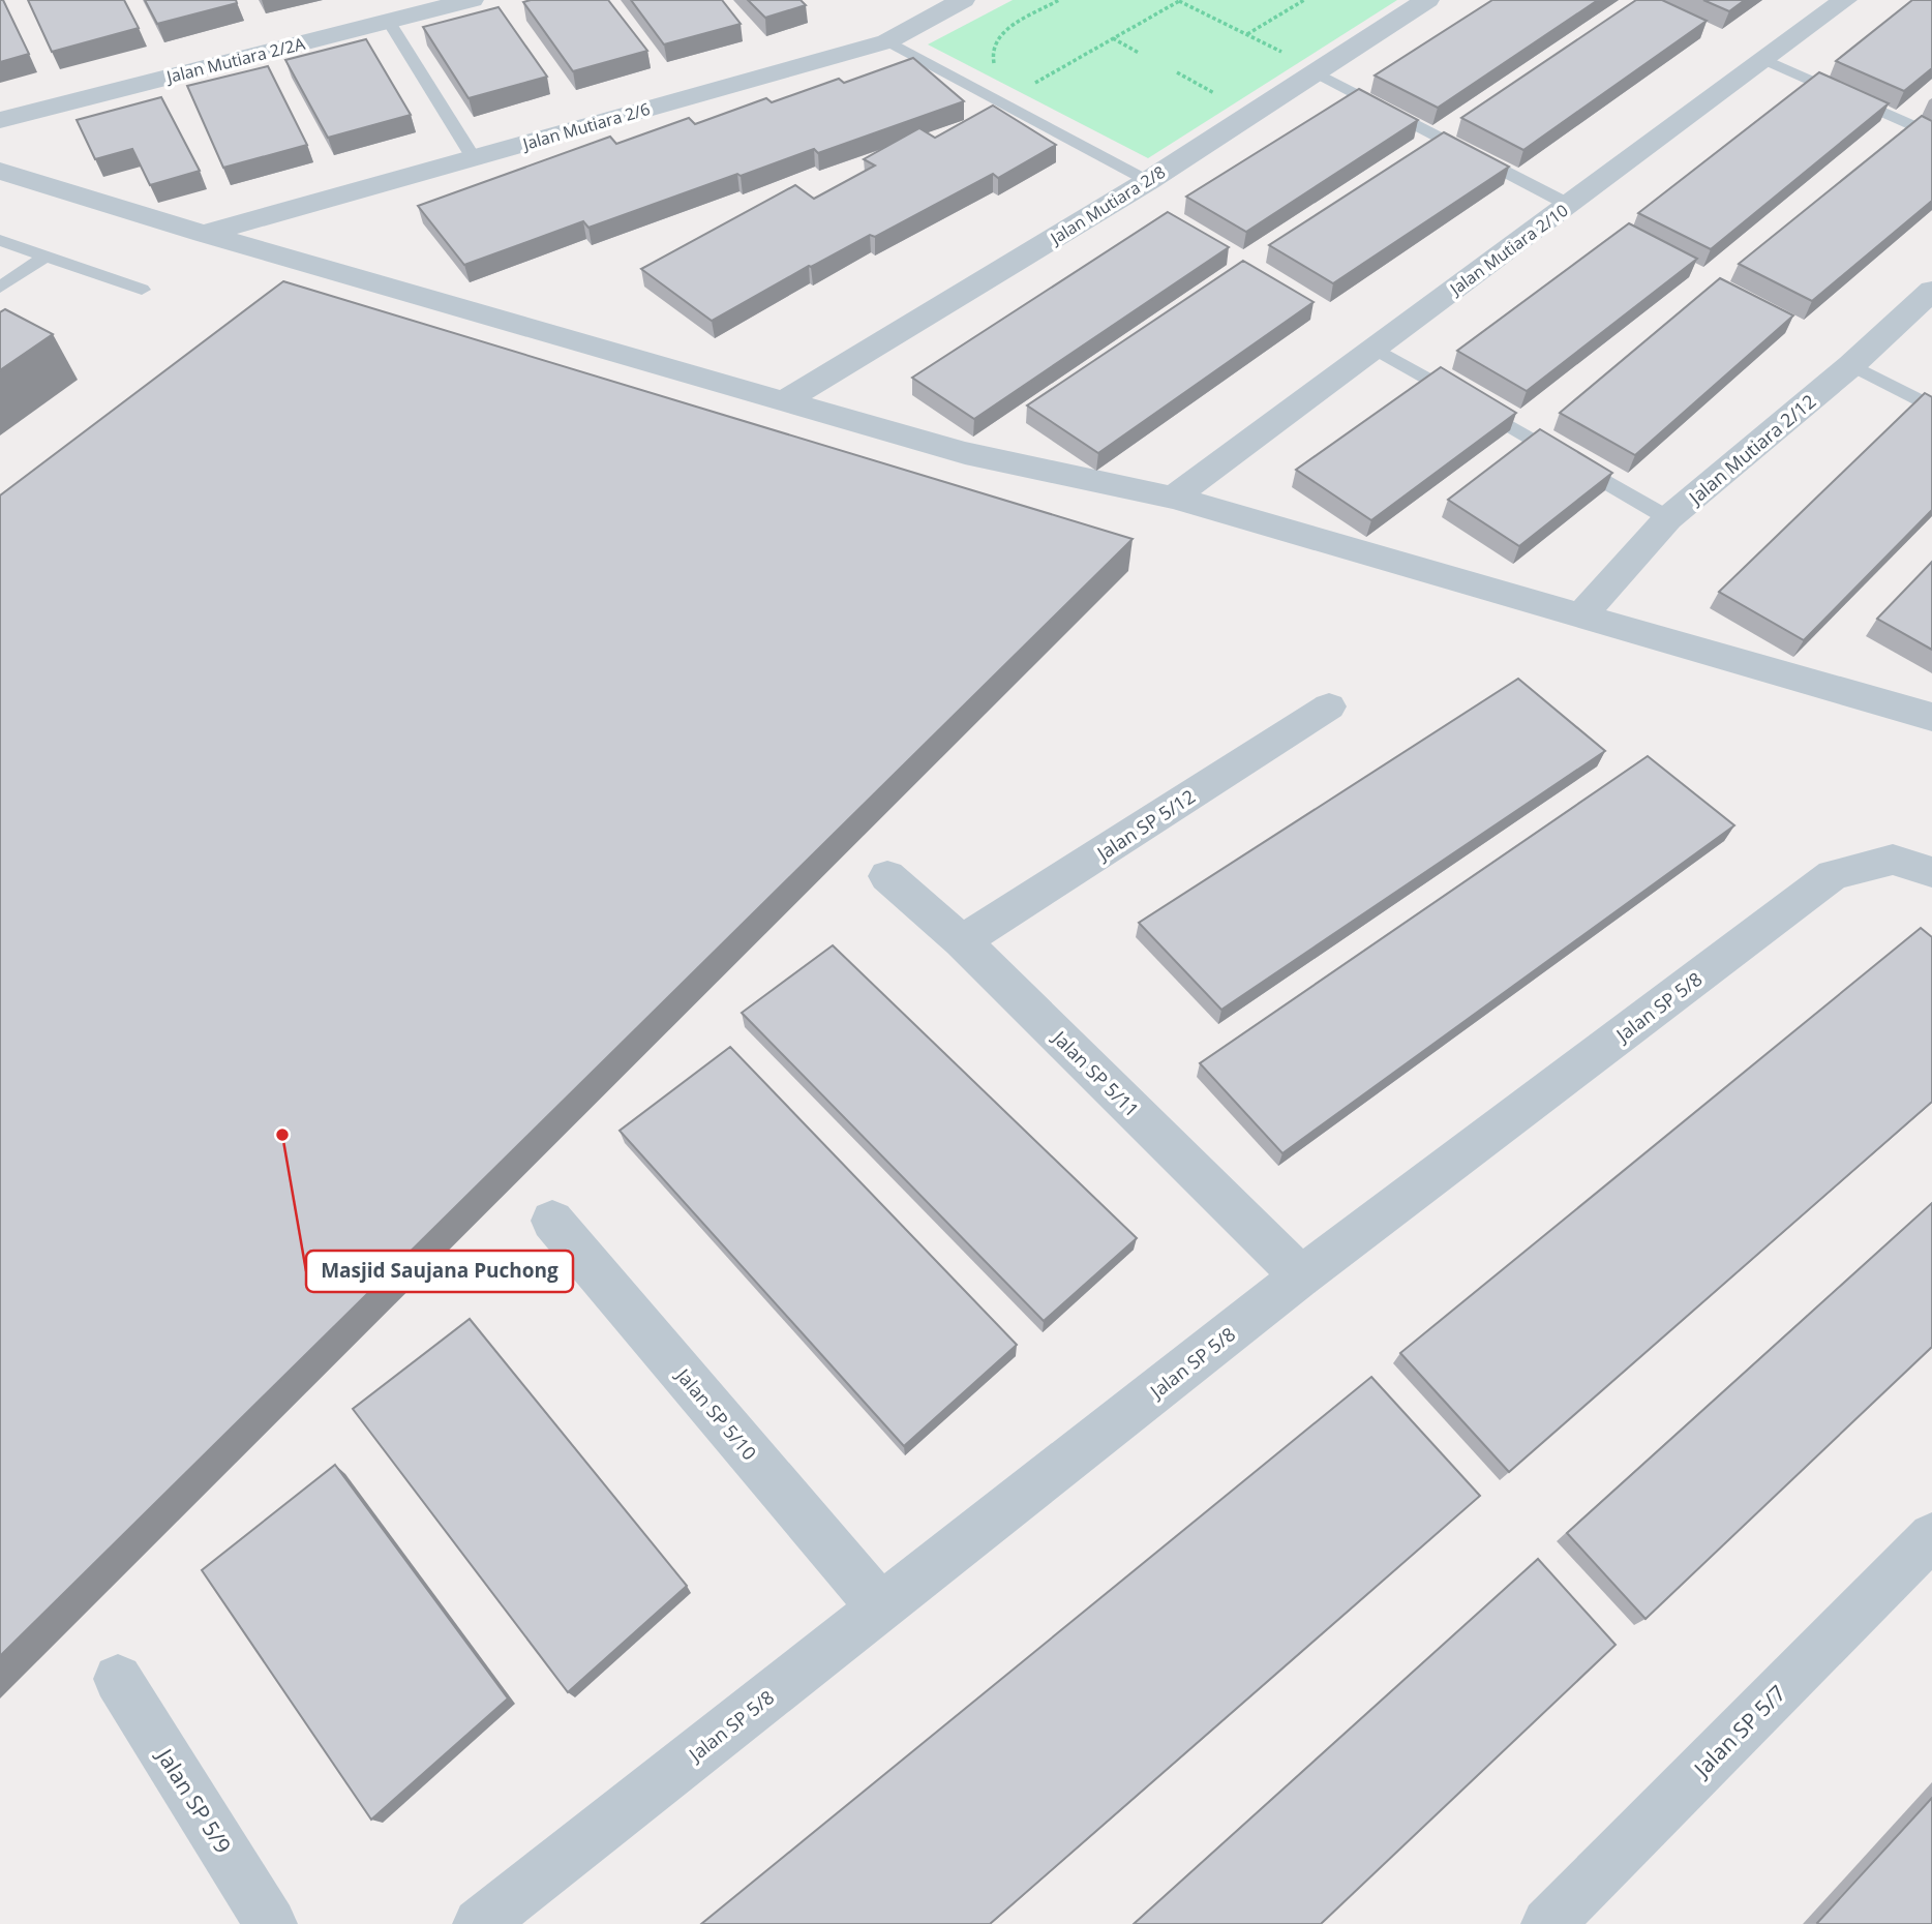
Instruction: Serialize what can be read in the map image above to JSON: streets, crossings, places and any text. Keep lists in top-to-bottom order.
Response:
{
  "streets": {
    "street": [
      "Jalan Mutiara 2/2A",
      "Jalan Mutiara 2/6",
      "Jalan Mutiara 2/8",
      "Jalan Mutiara 2/10",
      "Jalan Mutiara 2/12",
      "Jalan SP 5/12",
      "Jalan SP 5/8",
      "Jalan SP 5/11",
      "Jalan SP 5/10",
      "Jalan SP 5/7",
      "Jalan SP 5/9"
    ]
  },
  "crossings": [
    ["Jalan SP 5/12", "Jalan SP 5/11"],
    ["Jalan SP 5/8", "Jalan SP 5/11"],
    ["Jalan SP 5/8", "Jalan SP 5/10"]
  ],
  "places": ["Masjid Saujana Puchong"]
}
